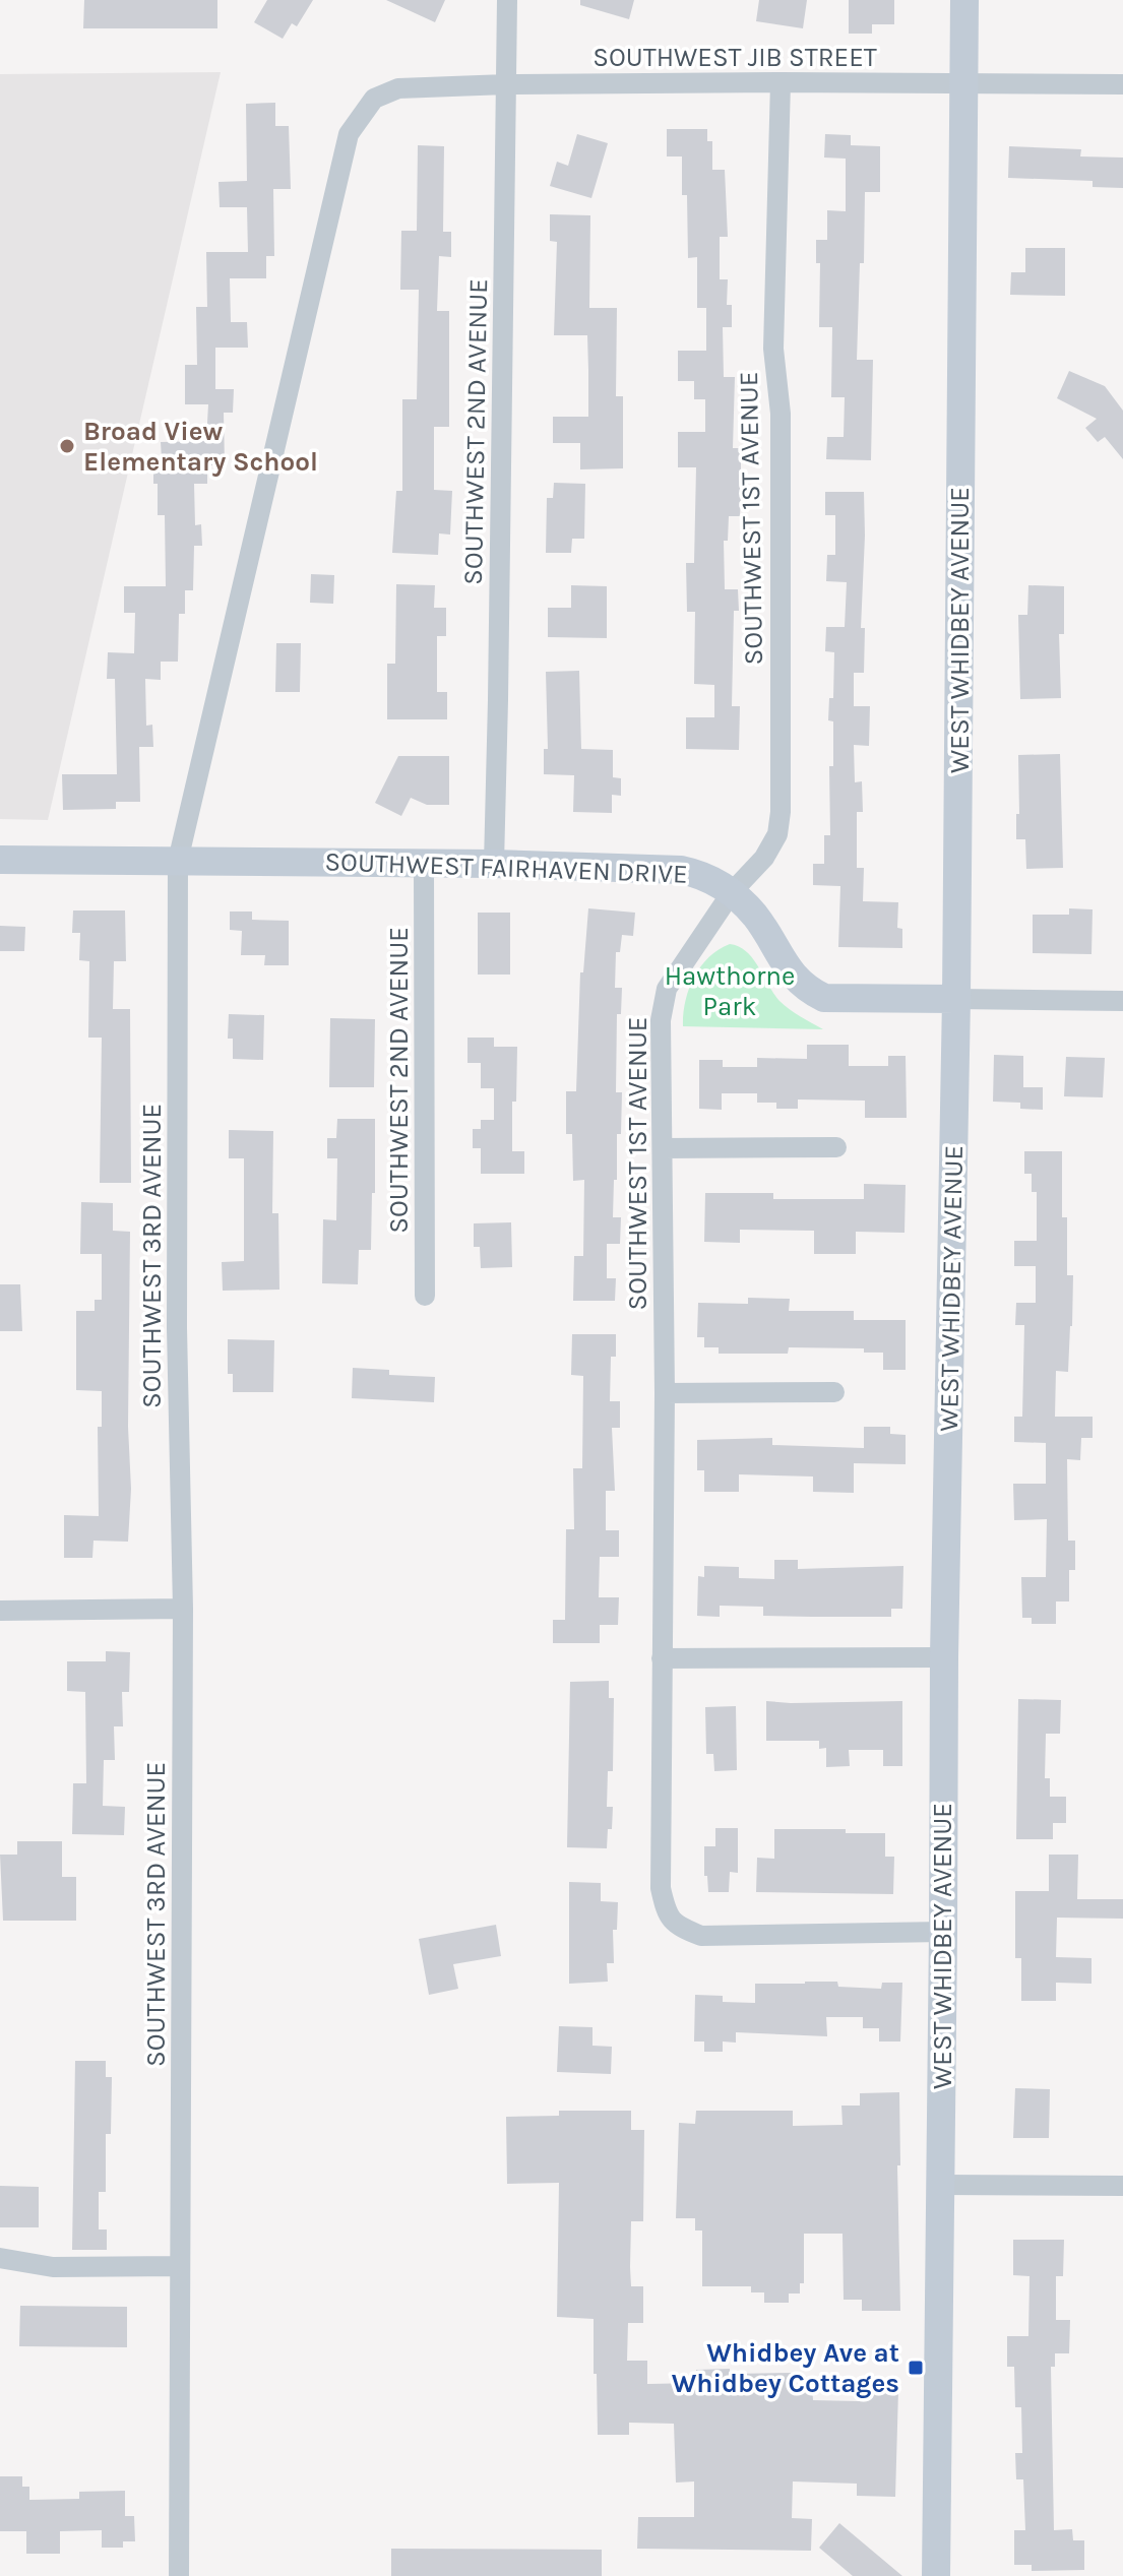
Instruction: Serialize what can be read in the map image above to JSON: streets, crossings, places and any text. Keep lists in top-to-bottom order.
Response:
{
  "streets": {
    "street": [
      "SOUTHWEST JIB STREET",
      "SOUTHWEST 2ND AVENUE",
      "SOUTHWEST 1ST AVENUE",
      "WEST WHIDBEY AVENUE",
      "SOUTHWEST FAIRHAVEN DRIVE",
      "SOUTHWEST 3RD AVENUE"
    ]
  },
  "crossings": [
    ["SOUTHWEST JIB STREET", "SOUTHWEST 2ND AVENUE"],
    ["SOUTHWEST JIB STREET", "SOUTHWEST 1ST AVENUE"],
    ["SOUTHWEST JIB STREET", "WEST WHIDBEY AVENUE"],
    ["SOUTHWEST JIB STREET", "SOUTHWEST 3RD AVENUE"],
    ["SOUTHWEST 2ND AVENUE", "SOUTHWEST FAIRHAVEN DRIVE"],
    ["SOUTHWEST 2ND AVENUE", "SOUTHWEST 3RD AVENUE"],
    ["SOUTHWEST 1ST AVENUE", "WEST WHIDBEY AVENUE"],
    ["SOUTHWEST 1ST AVENUE", "SOUTHWEST FAIRHAVEN DRIVE"],
    ["WEST WHIDBEY AVENUE", "SOUTHWEST FAIRHAVEN DRIVE"],
    ["SOUTHWEST FAIRHAVEN DRIVE", "SOUTHWEST 3RD AVENUE"]
  ],
  "parks": ["Hawthorne Park"],
  "places": {
    "other": ["Broad View Elementary School"],
    "transit": ["Whidbey Ave at Whidbey Cottages"]
  }
}
